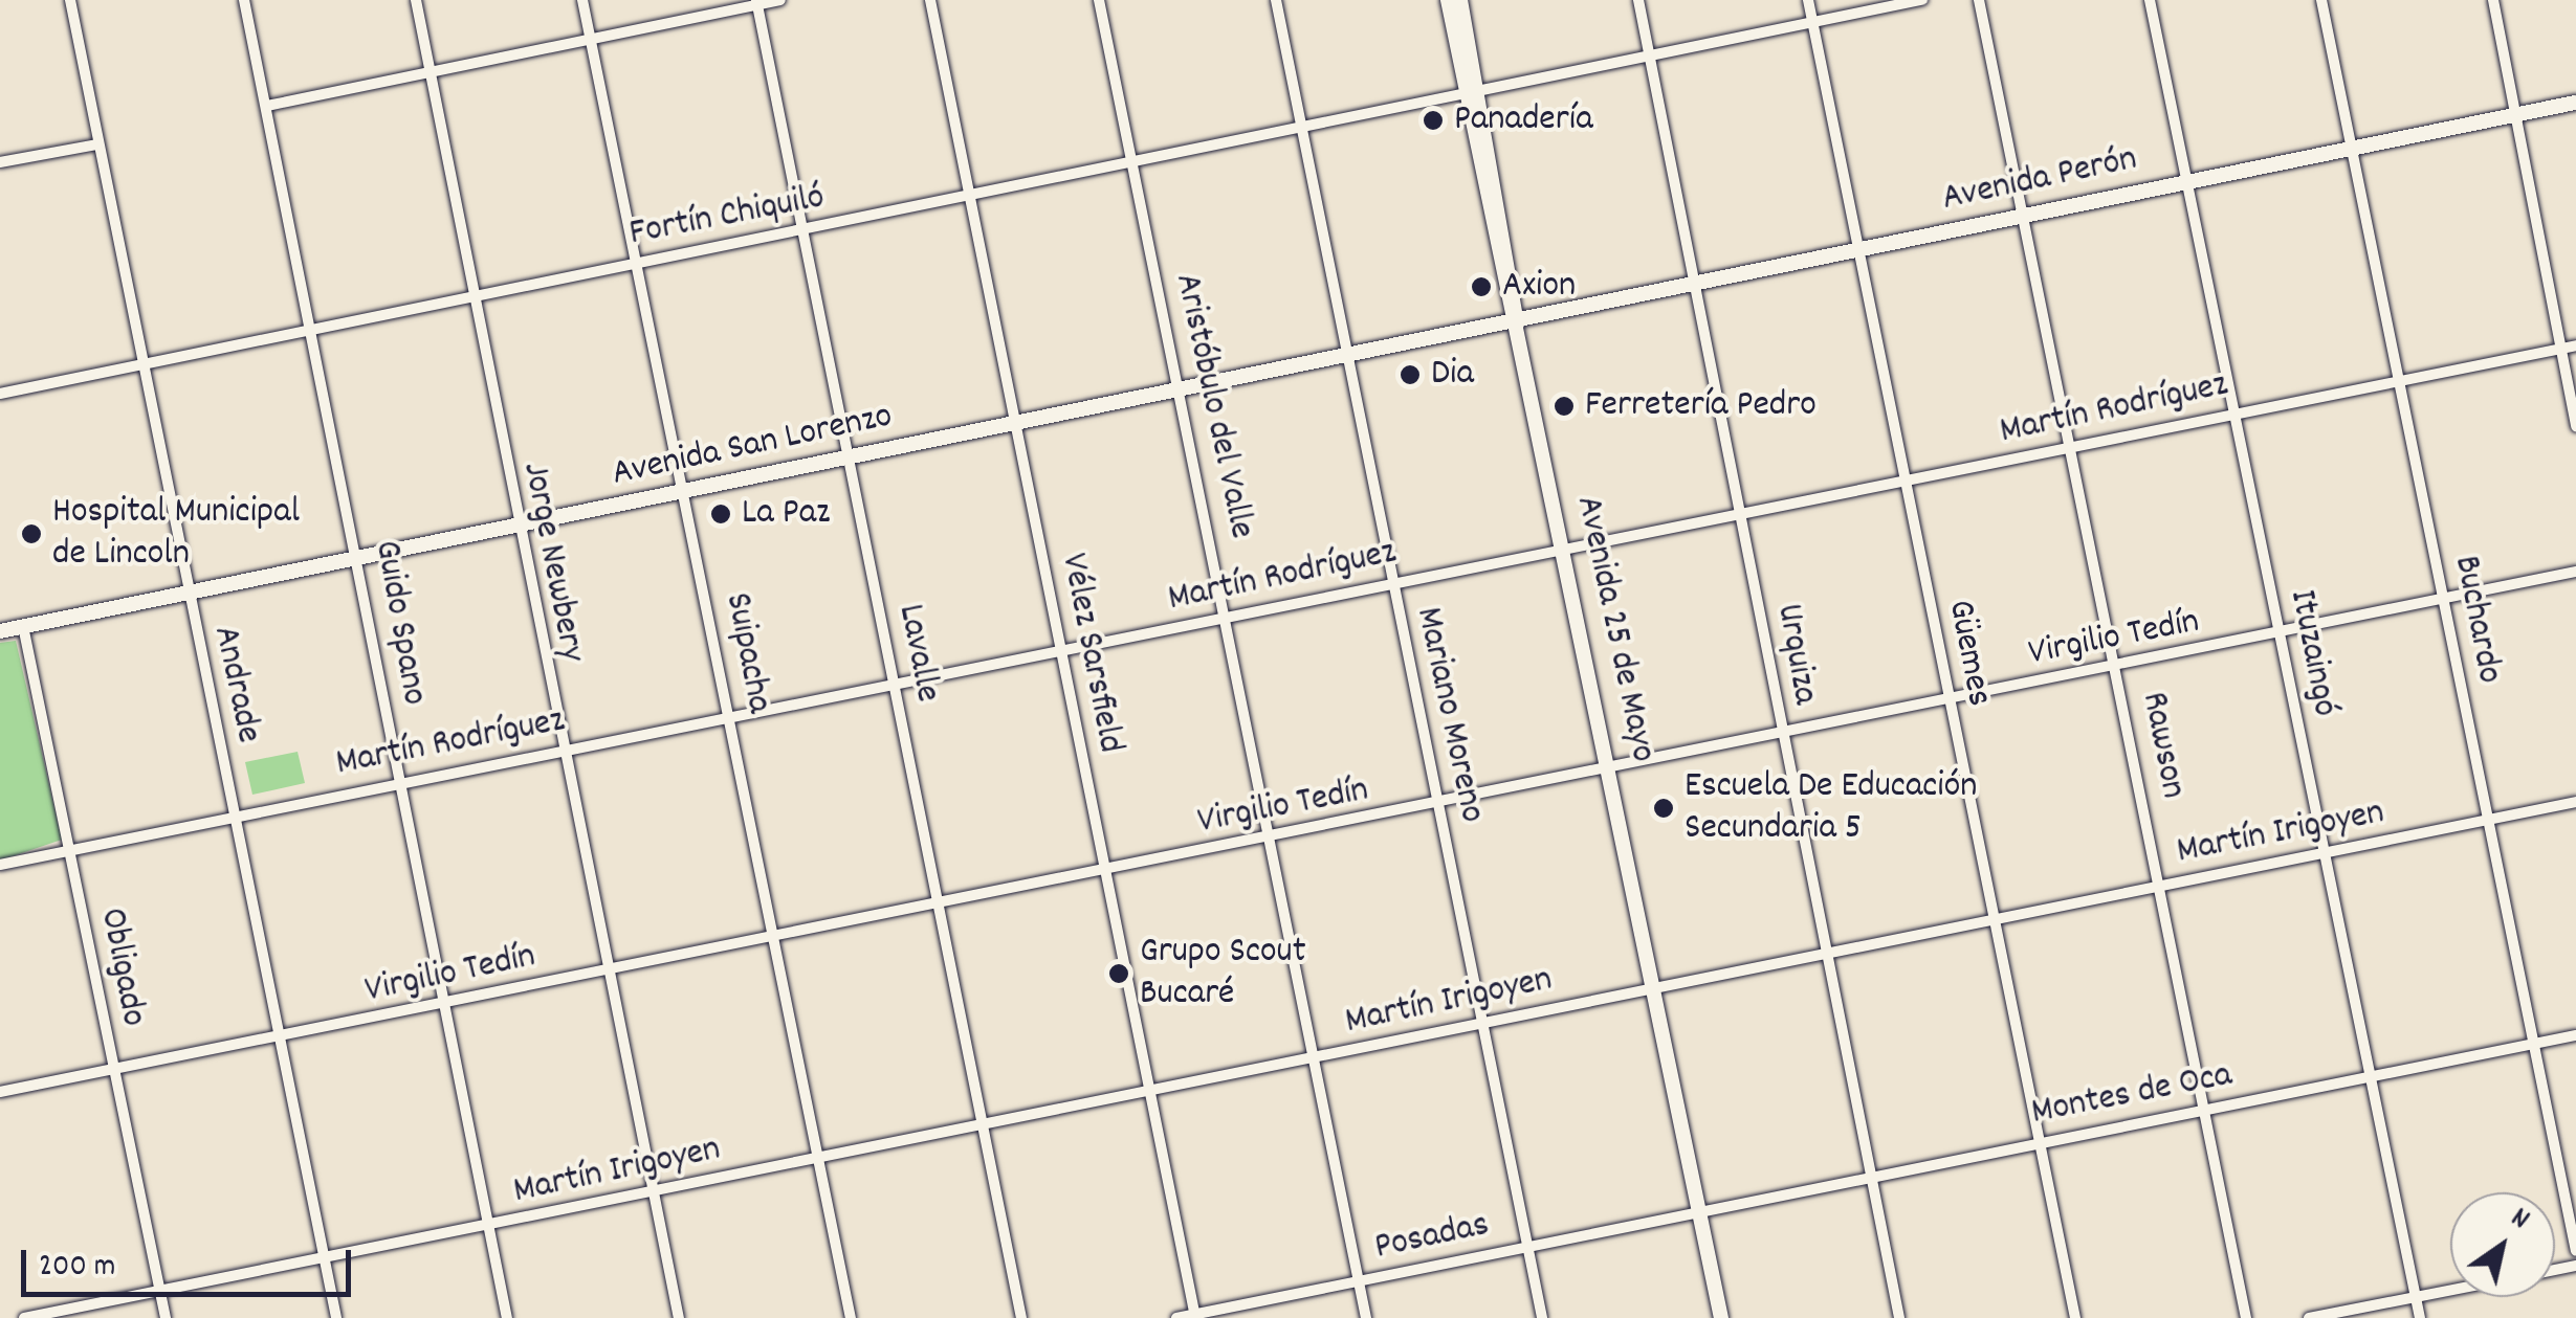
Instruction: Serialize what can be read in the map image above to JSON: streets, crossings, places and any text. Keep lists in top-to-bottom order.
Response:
{
  "streets": {
    "main road": ["Avenida Perón", "Avenida San Lorenzo", "Avenida 25 de Mayo"],
    "street": [
      "Fortín Chiquiló",
      "Aristóbulo del Valle",
      "Martín Rodríguez",
      "Jorge Newbery",
      "Buchardo",
      "Guido Spano",
      "Virgilio Tedín",
      "Suipacha",
      "Lavalle",
      "Vélez Sarsfield",
      "Güemes",
      "Ituzaingó",
      "Urquiza",
      "Andrade",
      "Mariano Moreno",
      "Rawson",
      "Martín Irigoyen",
      "Obligado",
      "Montes de Oca",
      "Posadas"
    ]
  },
  "crossings": [
    ["Avenida Perón", "Avenida San Lorenzo"],
    ["Avenida Perón", "Buchardo"],
    ["Avenida Perón", "Avenida 25 de Mayo"],
    ["Avenida Perón", "Güemes"],
    ["Avenida Perón", "Ituzaingó"],
    ["Avenida Perón", "Urquiza"],
    ["Avenida Perón", "Rawson"],
    ["Fortín Chiquiló", "Aristóbulo del Valle"],
    ["Fortín Chiquiló", "Jorge Newbery"],
    ["Fortín Chiquiló", "Guido Spano"],
    ["Fortín Chiquiló", "Avenida 25 de Mayo"],
    ["Fortín Chiquiló", "Suipacha"],
    ["Fortín Chiquiló", "Lavalle"],
    ["Fortín Chiquiló", "Vélez Sarsfield"],
    ["Fortín Chiquiló", "Güemes"],
    ["Fortín Chiquiló", "Urquiza"],
    ["Fortín Chiquiló", "Andrade"],
    ["Fortín Chiquiló", "Mariano Moreno"],
    ["Aristóbulo del Valle", "Martín Rodríguez"],
    ["Aristóbulo del Valle", "Avenida San Lorenzo"],
    ["Aristóbulo del Valle", "Virgilio Tedín"],
    ["Aristóbulo del Valle", "Martín Irigoyen"],
    ["Aristóbulo del Valle", "Posadas"],
    ["Martín Rodríguez", "Jorge Newbery"],
    ["Martín Rodríguez", "Buchardo"],
    ["Martín Rodríguez", "Guido Spano"],
    ["Martín Rodríguez", "Avenida 25 de Mayo"],
    ["Martín Rodríguez", "Suipacha"],
    ["Martín Rodríguez", "Lavalle"],
    ["Martín Rodríguez", "Vélez Sarsfield"],
    ["Martín Rodríguez", "Güemes"],
    ["Martín Rodríguez", "Ituzaingó"],
    ["Martín Rodríguez", "Urquiza"],
    ["Martín Rodríguez", "Andrade"],
    ["Martín Rodríguez", "Mariano Moreno"],
    ["Martín Rodríguez", "Rawson"],
    ["Martín Rodríguez", "Obligado"],
    ["Avenida San Lorenzo", "Jorge Newbery"],
    ["Avenida San Lorenzo", "Guido Spano"],
    ["Avenida San Lorenzo", "Avenida 25 de Mayo"],
    ["Avenida San Lorenzo", "Suipacha"],
    ["Avenida San Lorenzo", "Lavalle"],
    ["Avenida San Lorenzo", "Vélez Sarsfield"],
    ["Avenida San Lorenzo", "Andrade"],
    ["Avenida San Lorenzo", "Mariano Moreno"],
    ["Avenida San Lorenzo", "Obligado"],
    ["Jorge Newbery", "Virgilio Tedín"],
    ["Jorge Newbery", "Martín Irigoyen"],
    ["Buchardo", "Virgilio Tedín"],
    ["Buchardo", "Martín Irigoyen"],
    ["Buchardo", "Montes de Oca"],
    ["Guido Spano", "Virgilio Tedín"],
    ["Guido Spano", "Martín Irigoyen"],
    ["Avenida 25 de Mayo", "Virgilio Tedín"],
    ["Avenida 25 de Mayo", "Martín Irigoyen"],
    ["Avenida 25 de Mayo", "Montes de Oca"],
    ["Avenida 25 de Mayo", "Posadas"],
    ["Virgilio Tedín", "Suipacha"],
    ["Virgilio Tedín", "Lavalle"],
    ["Virgilio Tedín", "Vélez Sarsfield"],
    ["Virgilio Tedín", "Güemes"],
    ["Virgilio Tedín", "Ituzaingó"],
    ["Virgilio Tedín", "Urquiza"],
    ["Virgilio Tedín", "Andrade"],
    ["Virgilio Tedín", "Mariano Moreno"],
    ["Virgilio Tedín", "Rawson"],
    ["Virgilio Tedín", "Obligado"],
    ["Suipacha", "Martín Irigoyen"],
    ["Lavalle", "Martín Irigoyen"],
    ["Vélez Sarsfield", "Martín Irigoyen"],
    ["Vélez Sarsfield", "Posadas"],
    ["Güemes", "Martín Irigoyen"],
    ["Güemes", "Montes de Oca"],
    ["Ituzaingó", "Martín Irigoyen"],
    ["Ituzaingó", "Montes de Oca"],
    ["Urquiza", "Martín Irigoyen"],
    ["Urquiza", "Montes de Oca"],
    ["Andrade", "Martín Irigoyen"],
    ["Mariano Moreno", "Martín Irigoyen"],
    ["Mariano Moreno", "Posadas"],
    ["Rawson", "Martín Irigoyen"],
    ["Rawson", "Montes de Oca"],
    ["Martín Irigoyen", "Obligado"],
    ["Montes de Oca", "Posadas"]
  ],
  "places": [
    "Panadería",
    "Axion",
    "Dia",
    "Ferretería Pedro",
    "La Paz",
    "Hospital Municipal de Lincoln",
    "Escuela De Educación Secundaria 5",
    "Grupo Scout Bucaré"
  ],
  "scale_bar": "200 m",
  "north": "top right"
}
